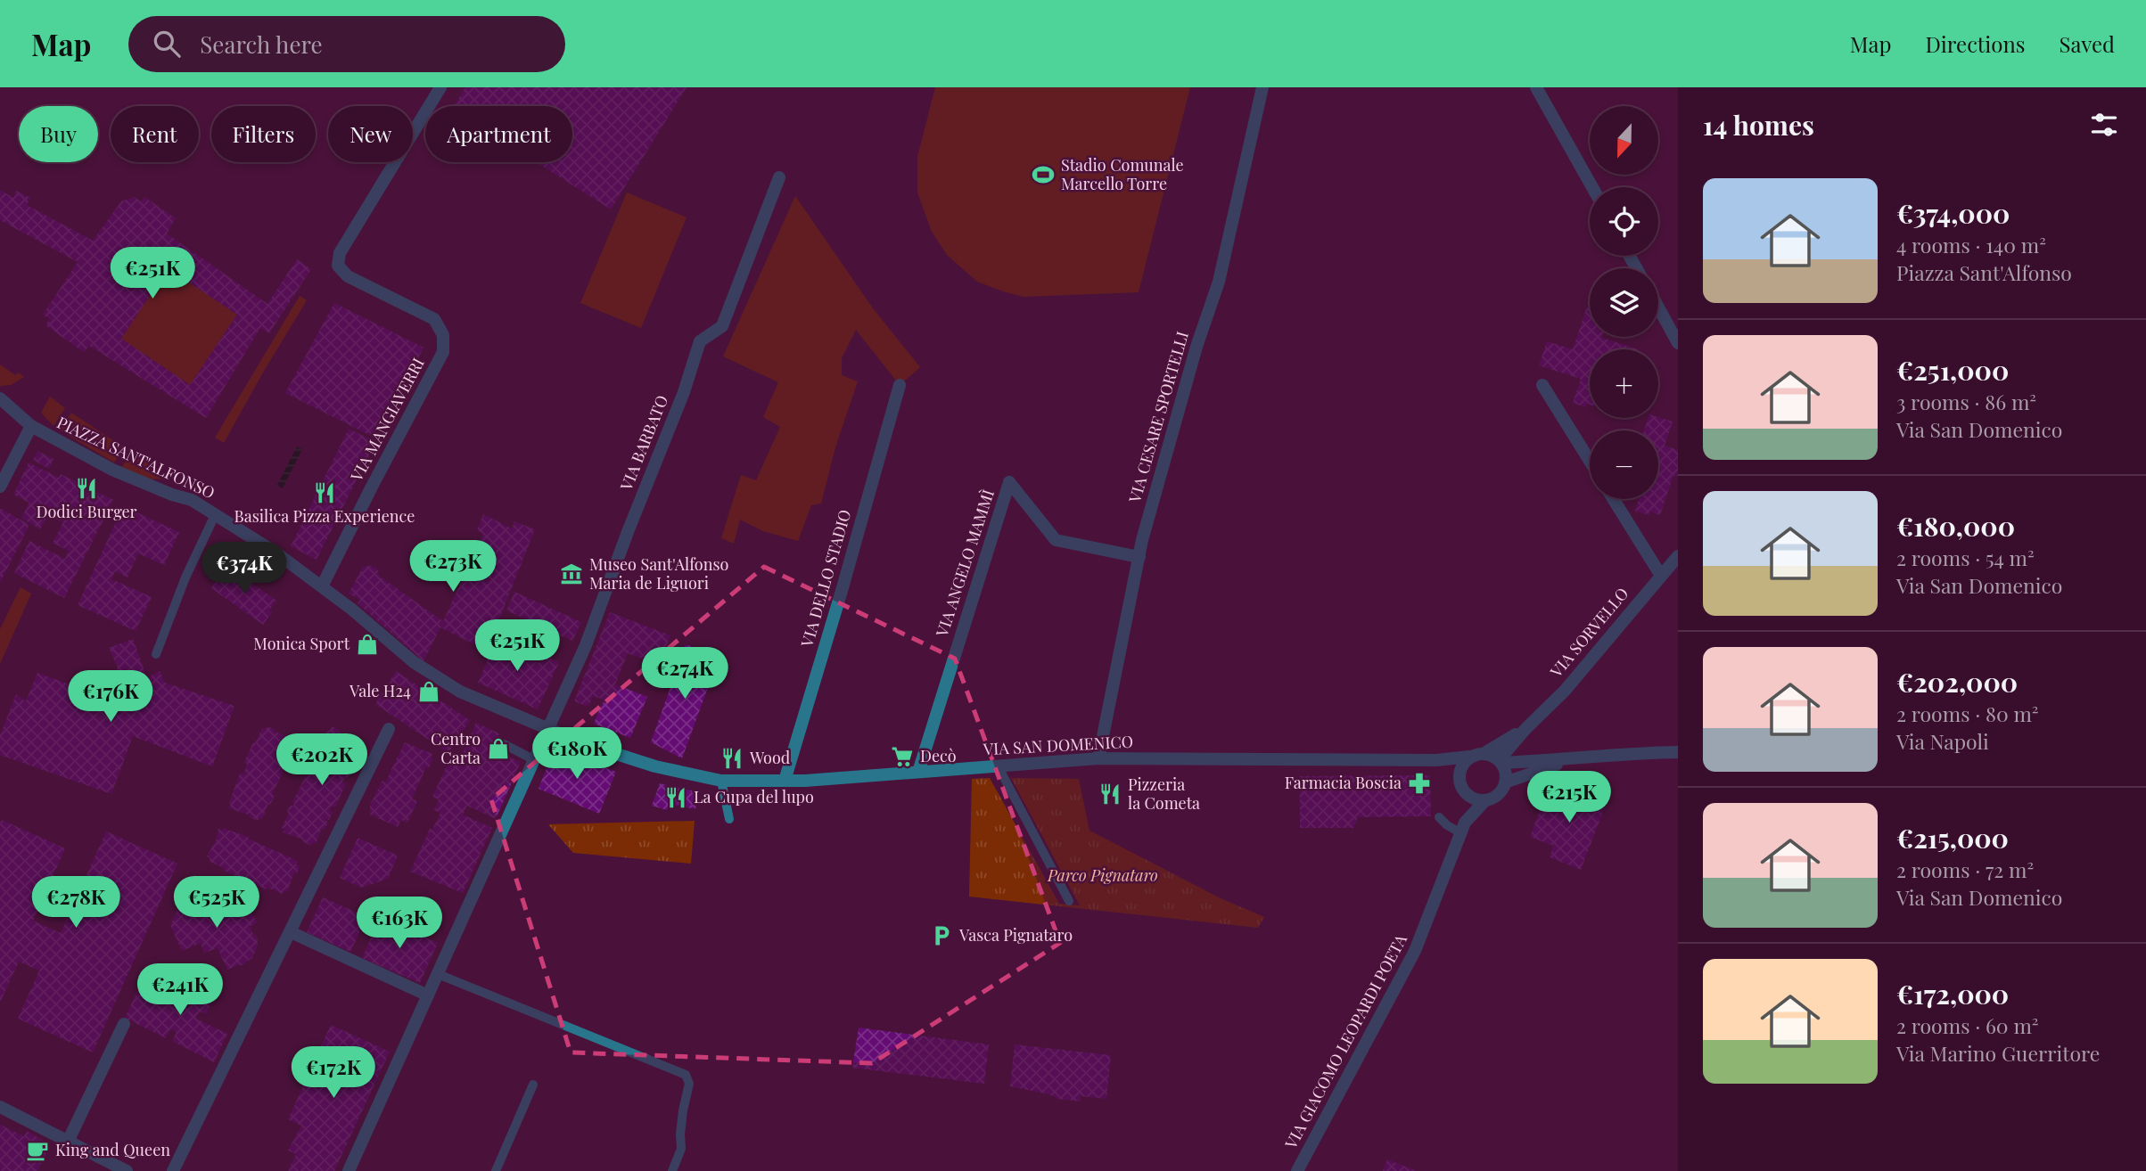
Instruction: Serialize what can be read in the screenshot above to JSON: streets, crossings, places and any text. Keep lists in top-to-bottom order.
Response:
{
  "streets": {
    "street": [
      "VIA CESARE SPORTELLI",
      "VIA MANGIAVERRI",
      "VIA BARBATO",
      "PIAZZA SANT'ALFONSO",
      "VIA ANGELO MAMMÌ",
      "VIA DELLO STADIO",
      "VIA SORVELLO",
      "VIA SAN DOMENICO",
      "VIA GIACOMO LEOPARDI POETA"
    ]
  },
  "crossings": [
    ["VIA CESARE SPORTELLI", "VIA ANGELO MAMMÌ"],
    ["VIA CESARE SPORTELLI", "VIA SAN DOMENICO"],
    ["VIA MANGIAVERRI", "PIAZZA SANT'ALFONSO"],
    ["VIA MANGIAVERRI", "VIA SAN DOMENICO"],
    ["VIA BARBATO", "VIA SAN DOMENICO"],
    ["PIAZZA SANT'ALFONSO", "VIA SAN DOMENICO"],
    ["VIA ANGELO MAMMÌ", "VIA SAN DOMENICO"],
    ["VIA DELLO STADIO", "VIA SAN DOMENICO"],
    ["VIA SORVELLO", "VIA SAN DOMENICO"]
  ],
  "parks": ["Parco Pignataro"],
  "places": {
    "sports": ["Stadio Comunale Marcello Torre"],
    "restaurant": [
      "Dodici Burger",
      "Basilica Pizza Experience",
      "Wood",
      "Pizzeria la Cometa",
      "La Cupa del lupo"
    ],
    "museum": ["Museo Sant'Alfonso Maria de Liguori"],
    "shop": ["Monica Sport", "Vale H24", "Centro Carta"],
    "supermarket": ["Decò"],
    "pharmacy": ["Farmacia Boscia"],
    "parking": ["Vasca Pignataro"],
    "cafe": ["King and Queen"]
  },
  "north": "bottom",
  "page": {
    "header": "Map",
    "search": "Search here",
    "nav": ["Map", "Directions", "Saved"],
    "heading": "14 homes",
    "map_buttons": ["+", "−"],
    "chip": [
      "Buy",
      "Rent",
      "Filters",
      "New",
      "Apartment"
    ],
    "list": [
      {
        "name": "€374,000",
        "note": "4 rooms · 140 m² · Piazza Sant'Alfonso"
      },
      {
        "name": "€251,000",
        "note": "3 rooms · 86 m² · Via San Domenico"
      },
      {
        "name": "€180,000",
        "note": "2 rooms · 54 m² · Via San Domenico"
      },
      {
        "name": "€202,000",
        "note": "2 rooms · 80 m² · Via Napoli"
      },
      {
        "name": "€215,000",
        "note": "2 rooms · 72 m² · Via San Domenico"
      },
      {
        "name": "€172,000",
        "note": "2 rooms · 60 m² · Via Marino Guerritore"
      }
    ],
    "price": [
      "€251K",
      "€273K",
      "€374K",
      "€251K",
      "€274K",
      "€176K",
      "€180K",
      "€202K",
      "€215K",
      "€278K",
      "€525K",
      "€163K",
      "€241K",
      "€172K"
    ]
  }
}
